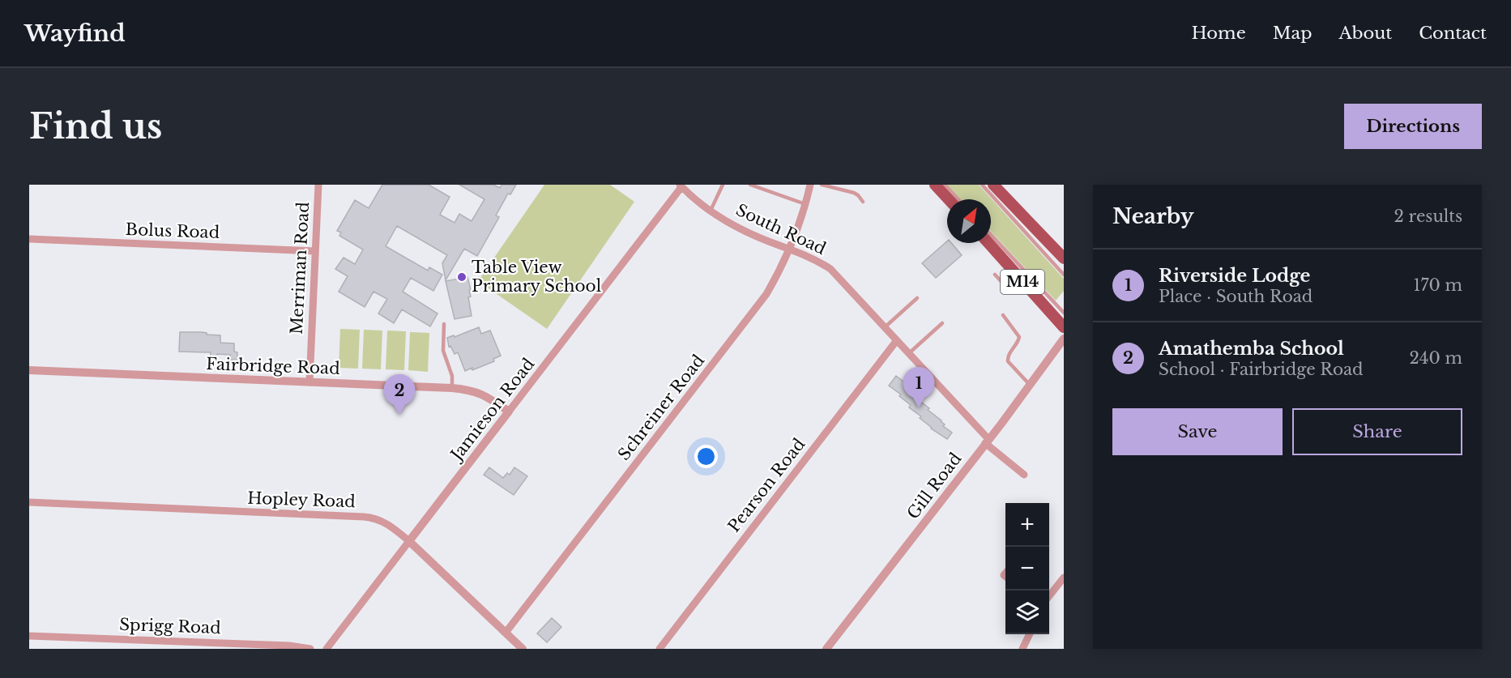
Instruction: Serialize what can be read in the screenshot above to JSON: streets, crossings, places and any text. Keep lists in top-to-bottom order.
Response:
{
  "streets": {
    "main road": ["M14"],
    "street": [
      "South Road",
      "Bolus Road",
      "Merriman Road",
      "Fairbridge Road",
      "Schreiner Road",
      "Jamieson Road",
      "Pearson Road",
      "Gill Road",
      "Hopley Road",
      "Sprigg Road"
    ]
  },
  "crossings": [
    ["South Road", "Schreiner Road"],
    ["South Road", "Jamieson Road"],
    ["South Road", "Pearson Road"],
    ["South Road", "Gill Road"],
    ["Bolus Road", "Merriman Road"],
    ["Merriman Road", "Fairbridge Road"],
    ["Fairbridge Road", "Jamieson Road"],
    ["Schreiner Road", "Hopley Road"],
    ["Jamieson Road", "Hopley Road"]
  ],
  "places": ["Table View Primary School"],
  "north": "top right",
  "page": {
    "header": "Wayfind",
    "nav": [
      "Home",
      "Map",
      "About",
      "Contact"
    ],
    "buttons": [
      "Directions",
      ["Save", "Share"]
    ],
    "title": "Find us",
    "heading": ["Nearby", "2 results"],
    "list": [
      {
        "mark": "1",
        "name": "Riverside Lodge",
        "note": "Place · South Road",
        "value": "170 m"
      },
      {
        "mark": "2",
        "name": "Amathemba School",
        "note": "School · Fairbridge Road",
        "value": "240 m"
      }
    ],
    "pins": ["1", "2"],
    "map_buttons": ["+", "−"]
  }
}
